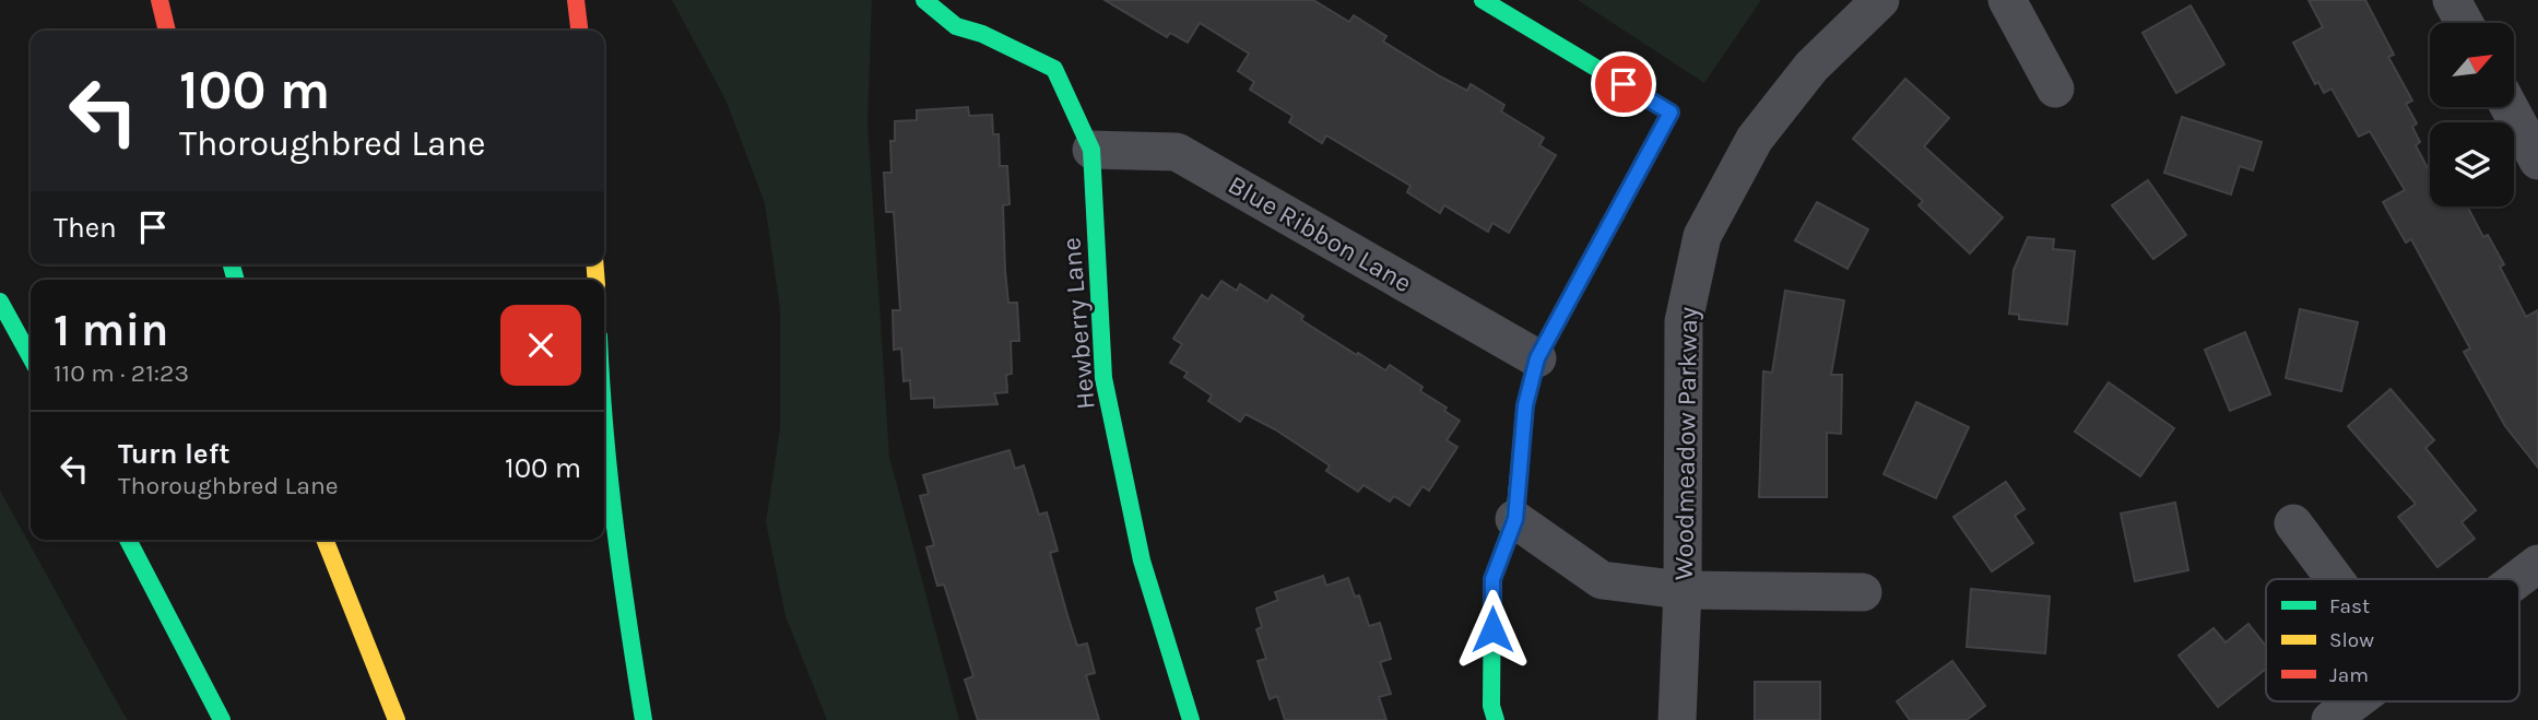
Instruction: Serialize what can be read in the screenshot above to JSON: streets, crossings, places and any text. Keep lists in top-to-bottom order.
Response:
{
  "streets": {
    "main road": ["Hewberry Lane"],
    "street": ["Blue Ribbon Lane", "Woodmeadow Parkway"]
  },
  "crossings": [
    ["Blue Ribbon Lane", "Hewberry Lane"]
  ],
  "legend": ["Fast", "Slow", "Jam"],
  "north": "top right",
  "page": {
    "turn": ["100 m", "Thoroughbred Lane"],
    "then": "Then",
    "heading": ["1 min", "110 m · 21:23"],
    "list": [
      {
        "name": "Turn left",
        "note": "Thoroughbred Lane",
        "value": "100 m"
      }
    ]
  }
}
